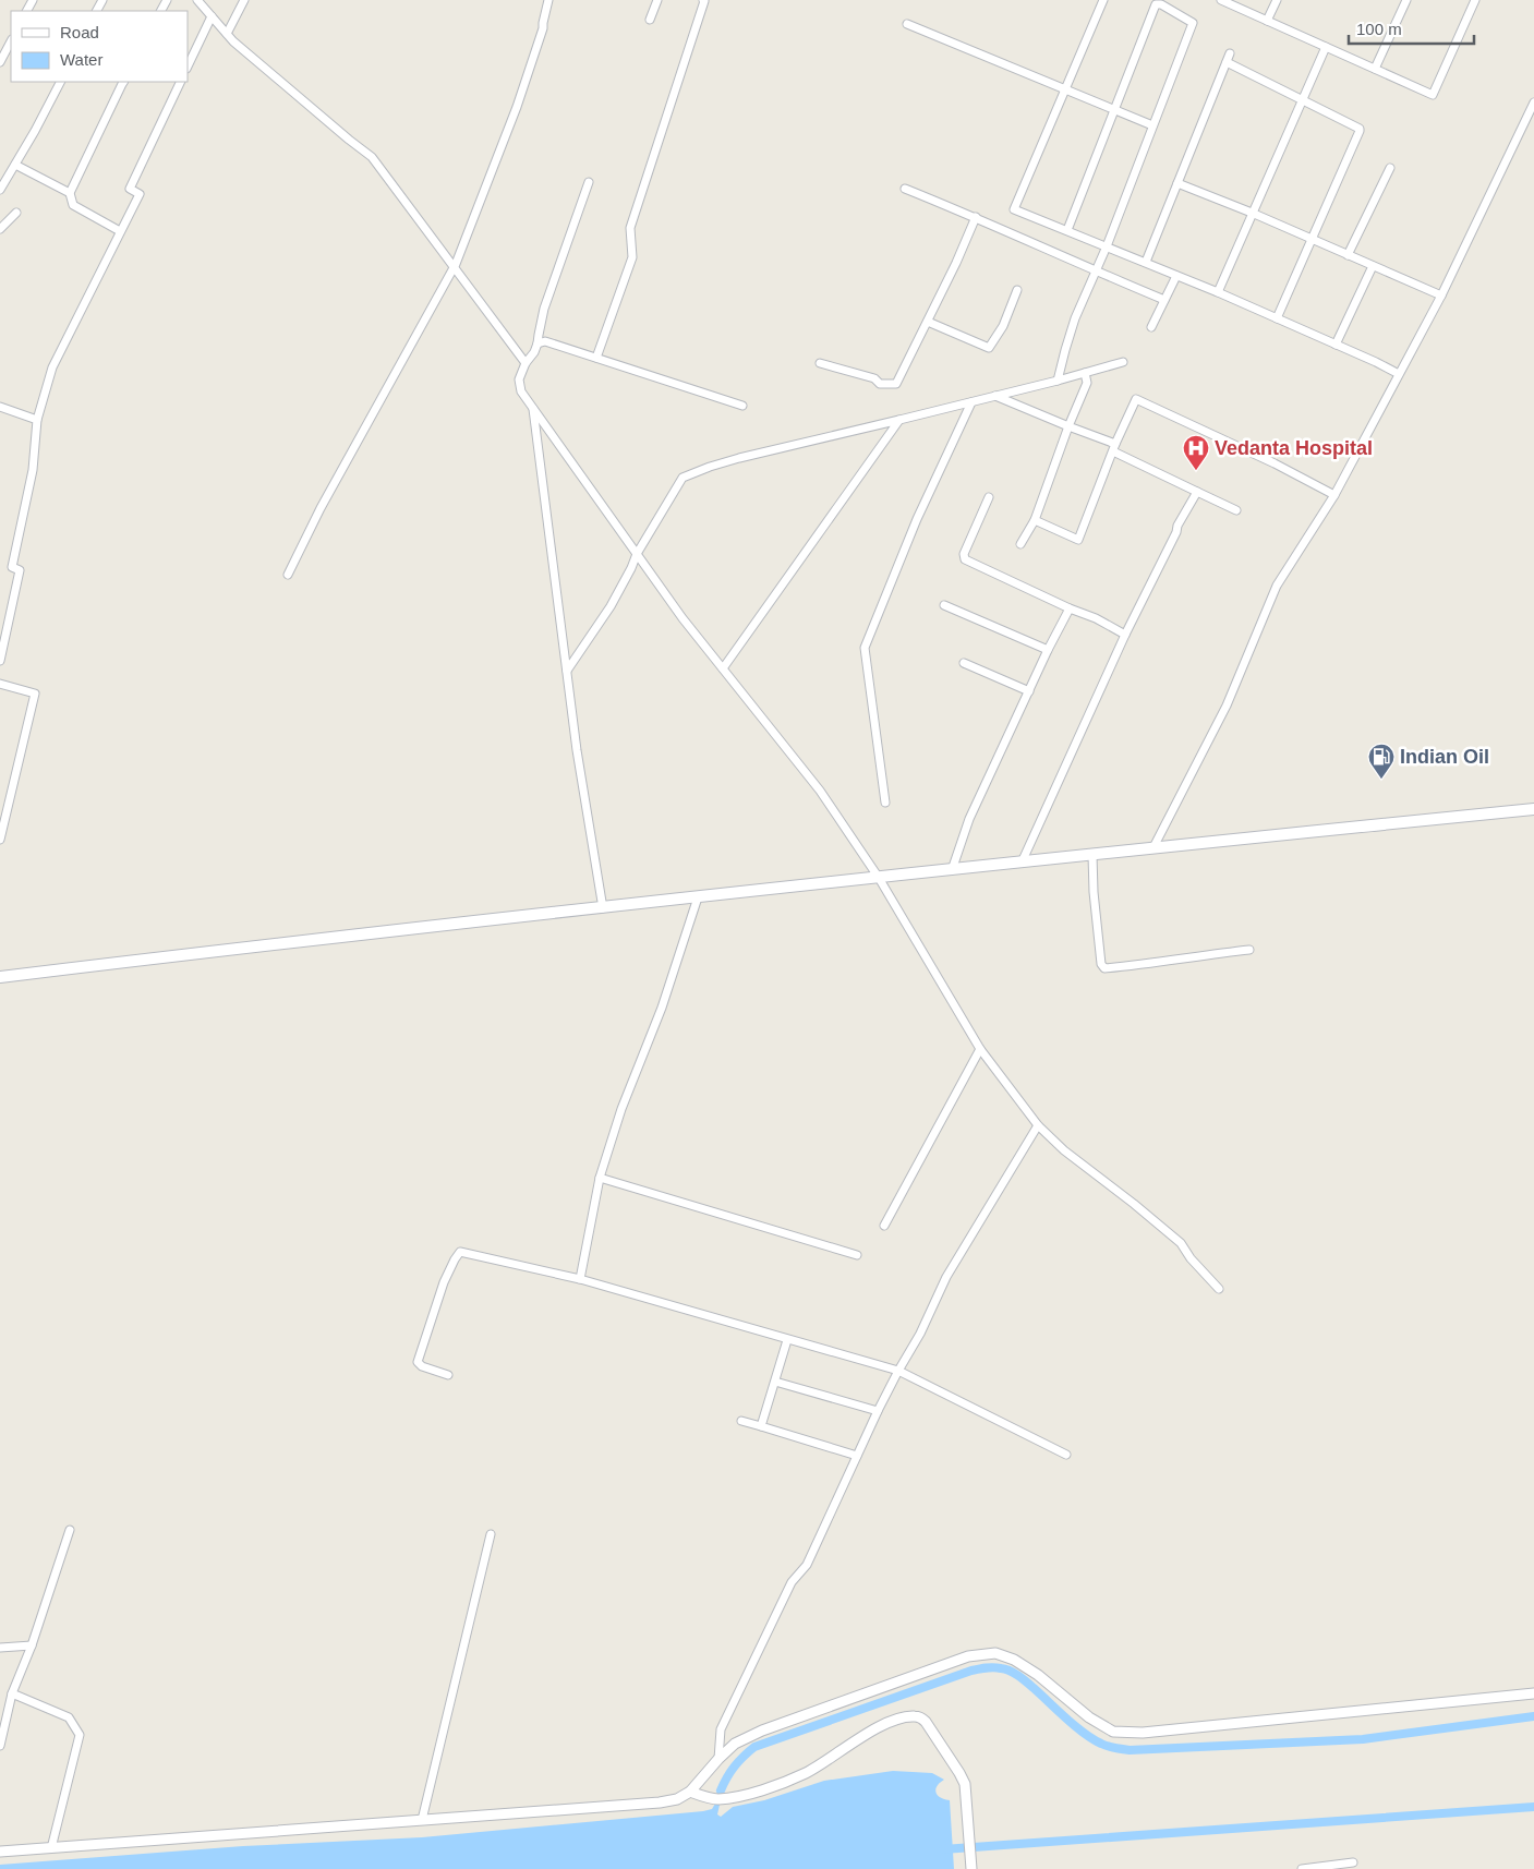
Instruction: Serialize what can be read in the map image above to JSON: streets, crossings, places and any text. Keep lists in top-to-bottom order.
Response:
{
  "places": {
    "hospital": ["Vedanta Hospital"],
    "fuel station": ["Indian Oil"]
  },
  "legend": ["Road", "Water"],
  "scale_bar": "100 m"
}
